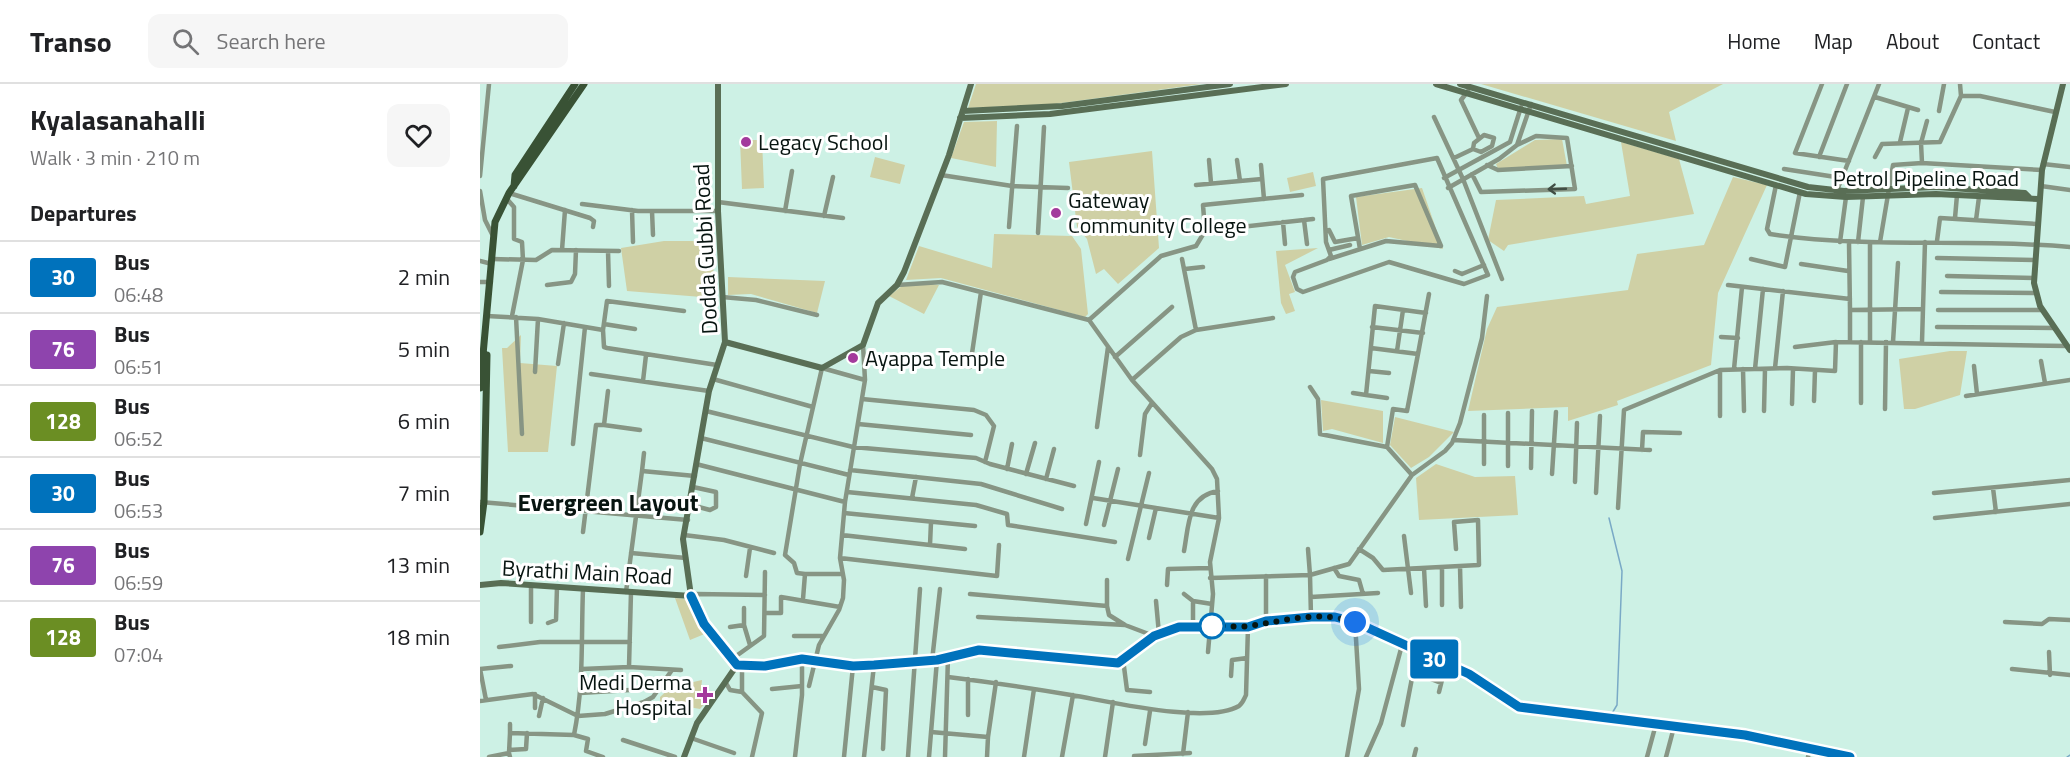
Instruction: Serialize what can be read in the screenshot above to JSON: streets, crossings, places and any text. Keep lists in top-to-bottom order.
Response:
{
  "streets": {
    "main road": ["Petrol Pipeline Road", "Dodda Gubbi Road", "Byrathi Main Road"]
  },
  "districts": ["Evergreen Layout"],
  "places": {
    "other": ["Legacy School", "Gateway Community College", "Ayappa Temple"],
    "health": ["Medi Derma Hospital"]
  },
  "lines": ["bus line 30"],
  "page": {
    "header": "Transo",
    "search": "Search here",
    "nav": [
      "Home",
      "Map",
      "About",
      "Contact"
    ],
    "heading": [
      ["Kyalasanahalli", "Walk · 3 min · 210 m"],
      "Departures"
    ],
    "on_map": "30",
    "list": [
      {
        "mark": "30",
        "name": "Bus",
        "note": "06:48",
        "value": "2 min"
      },
      {
        "mark": "76",
        "name": "Bus",
        "note": "06:51",
        "value": "5 min"
      },
      {
        "mark": "128",
        "name": "Bus",
        "note": "06:52",
        "value": "6 min"
      },
      {
        "mark": "30",
        "name": "Bus",
        "note": "06:53",
        "value": "7 min"
      },
      {
        "mark": "76",
        "name": "Bus",
        "note": "06:59",
        "value": "13 min"
      },
      {
        "mark": "128",
        "name": "Bus",
        "note": "07:04",
        "value": "18 min"
      }
    ]
  }
}
